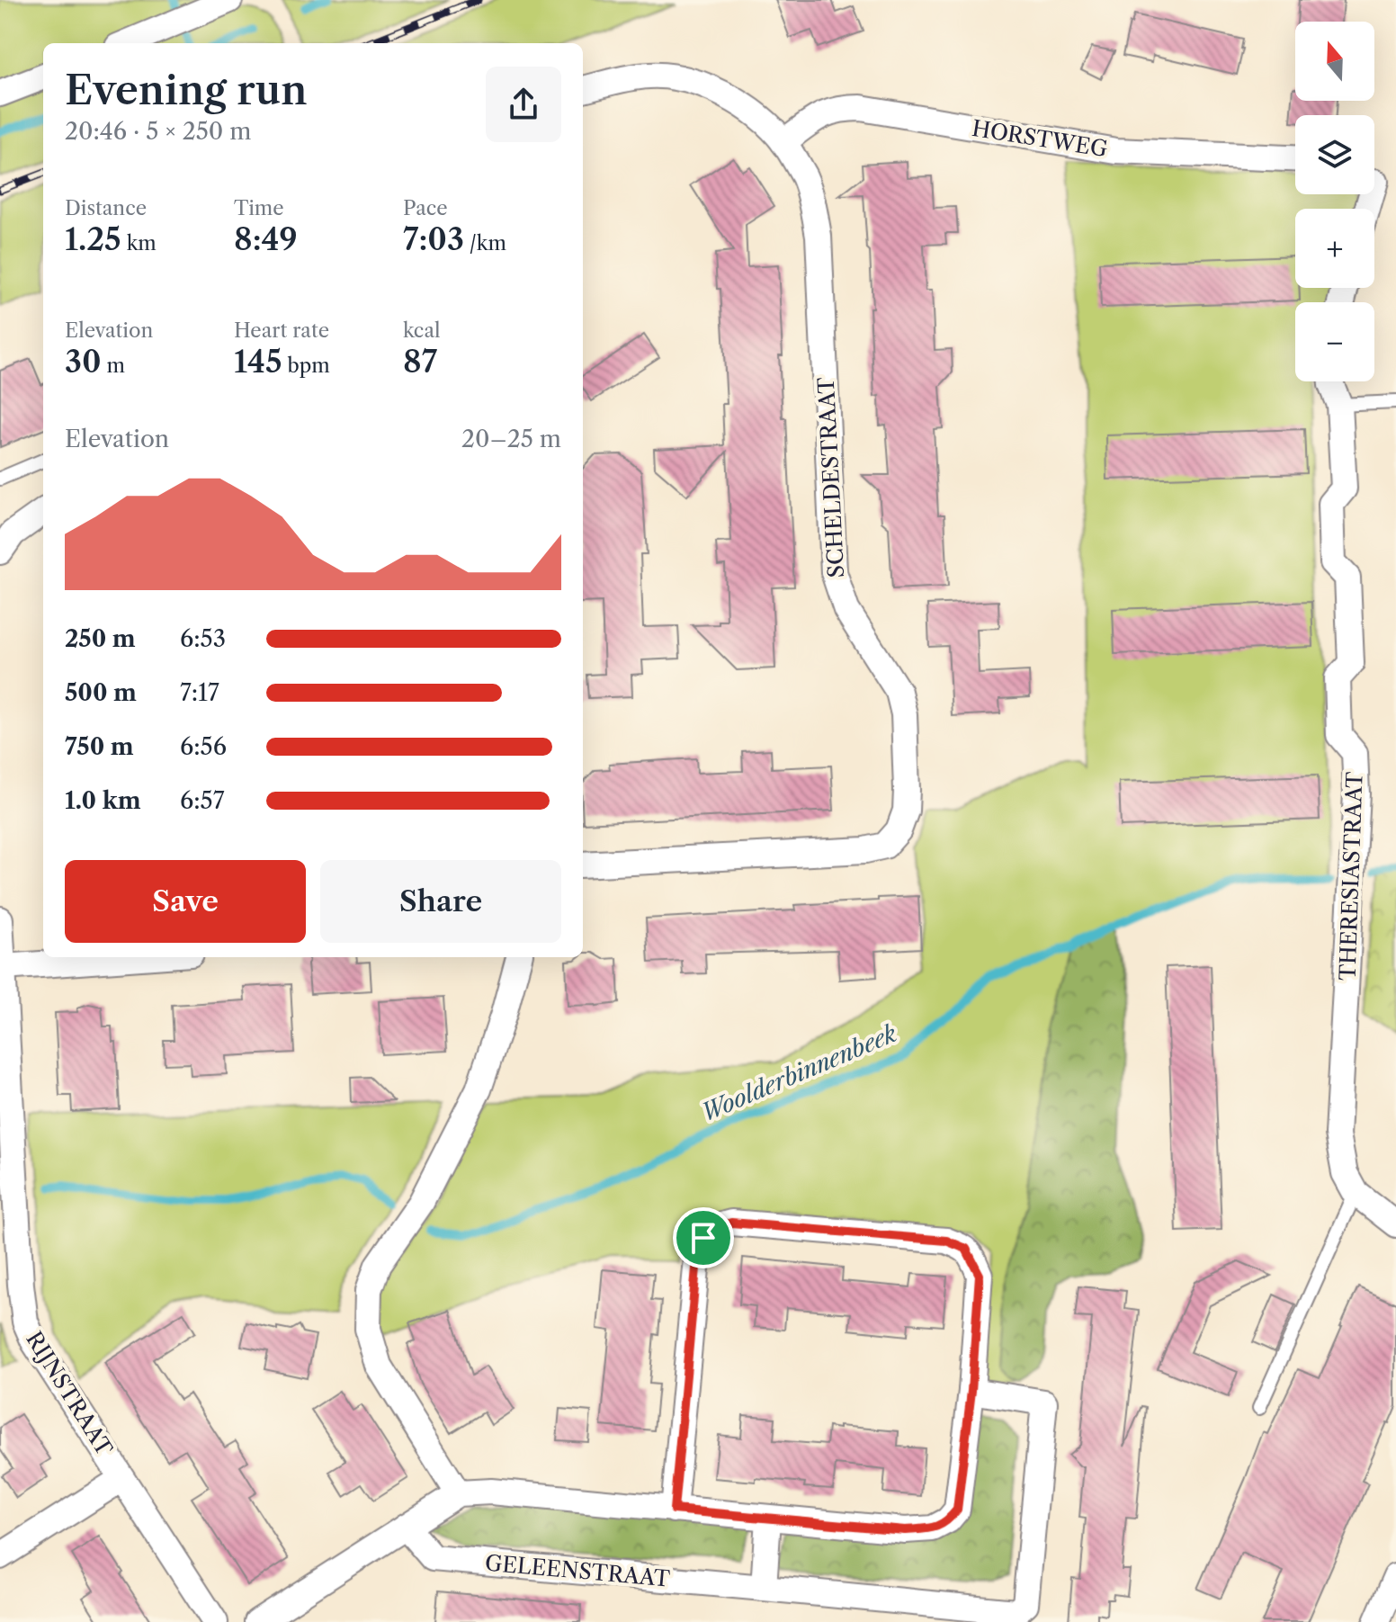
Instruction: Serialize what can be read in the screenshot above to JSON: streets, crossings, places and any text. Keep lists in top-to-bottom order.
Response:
{
  "streets": {
    "street": [
      "HORSTWEG",
      "SCHELDESTRAAT",
      "THERESIASTRAAT",
      "RIJNSTRAAT",
      "GELEENSTRAAT"
    ]
  },
  "crossings": [
    ["HORSTWEG", "SCHELDESTRAAT"]
  ],
  "water": ["Woolderbinnenbeek"],
  "north": "top",
  "page": {
    "map_buttons": ["+", "−"],
    "heading": ["Evening run", "20:46 · 5 × 250 m"],
    "stats": [
      ["Distance", "1.25 km"],
      ["Time", "8:49"],
      ["Pace", "7:03 /km"],
      ["Elevation", "30 m"],
      ["Heart rate", "145 bpm"],
      ["kcal", "87"]
    ],
    "chart": ["Elevation", "20–25 m"],
    "list": [
      {
        "name": "250 m",
        "note": "6:53"
      },
      {
        "name": "500 m",
        "note": "7:17"
      },
      {
        "name": "750 m",
        "note": "6:56"
      },
      {
        "name": "1.0 km",
        "note": "6:57"
      }
    ],
    "buttons": ["Save", "Share"]
  }
}
